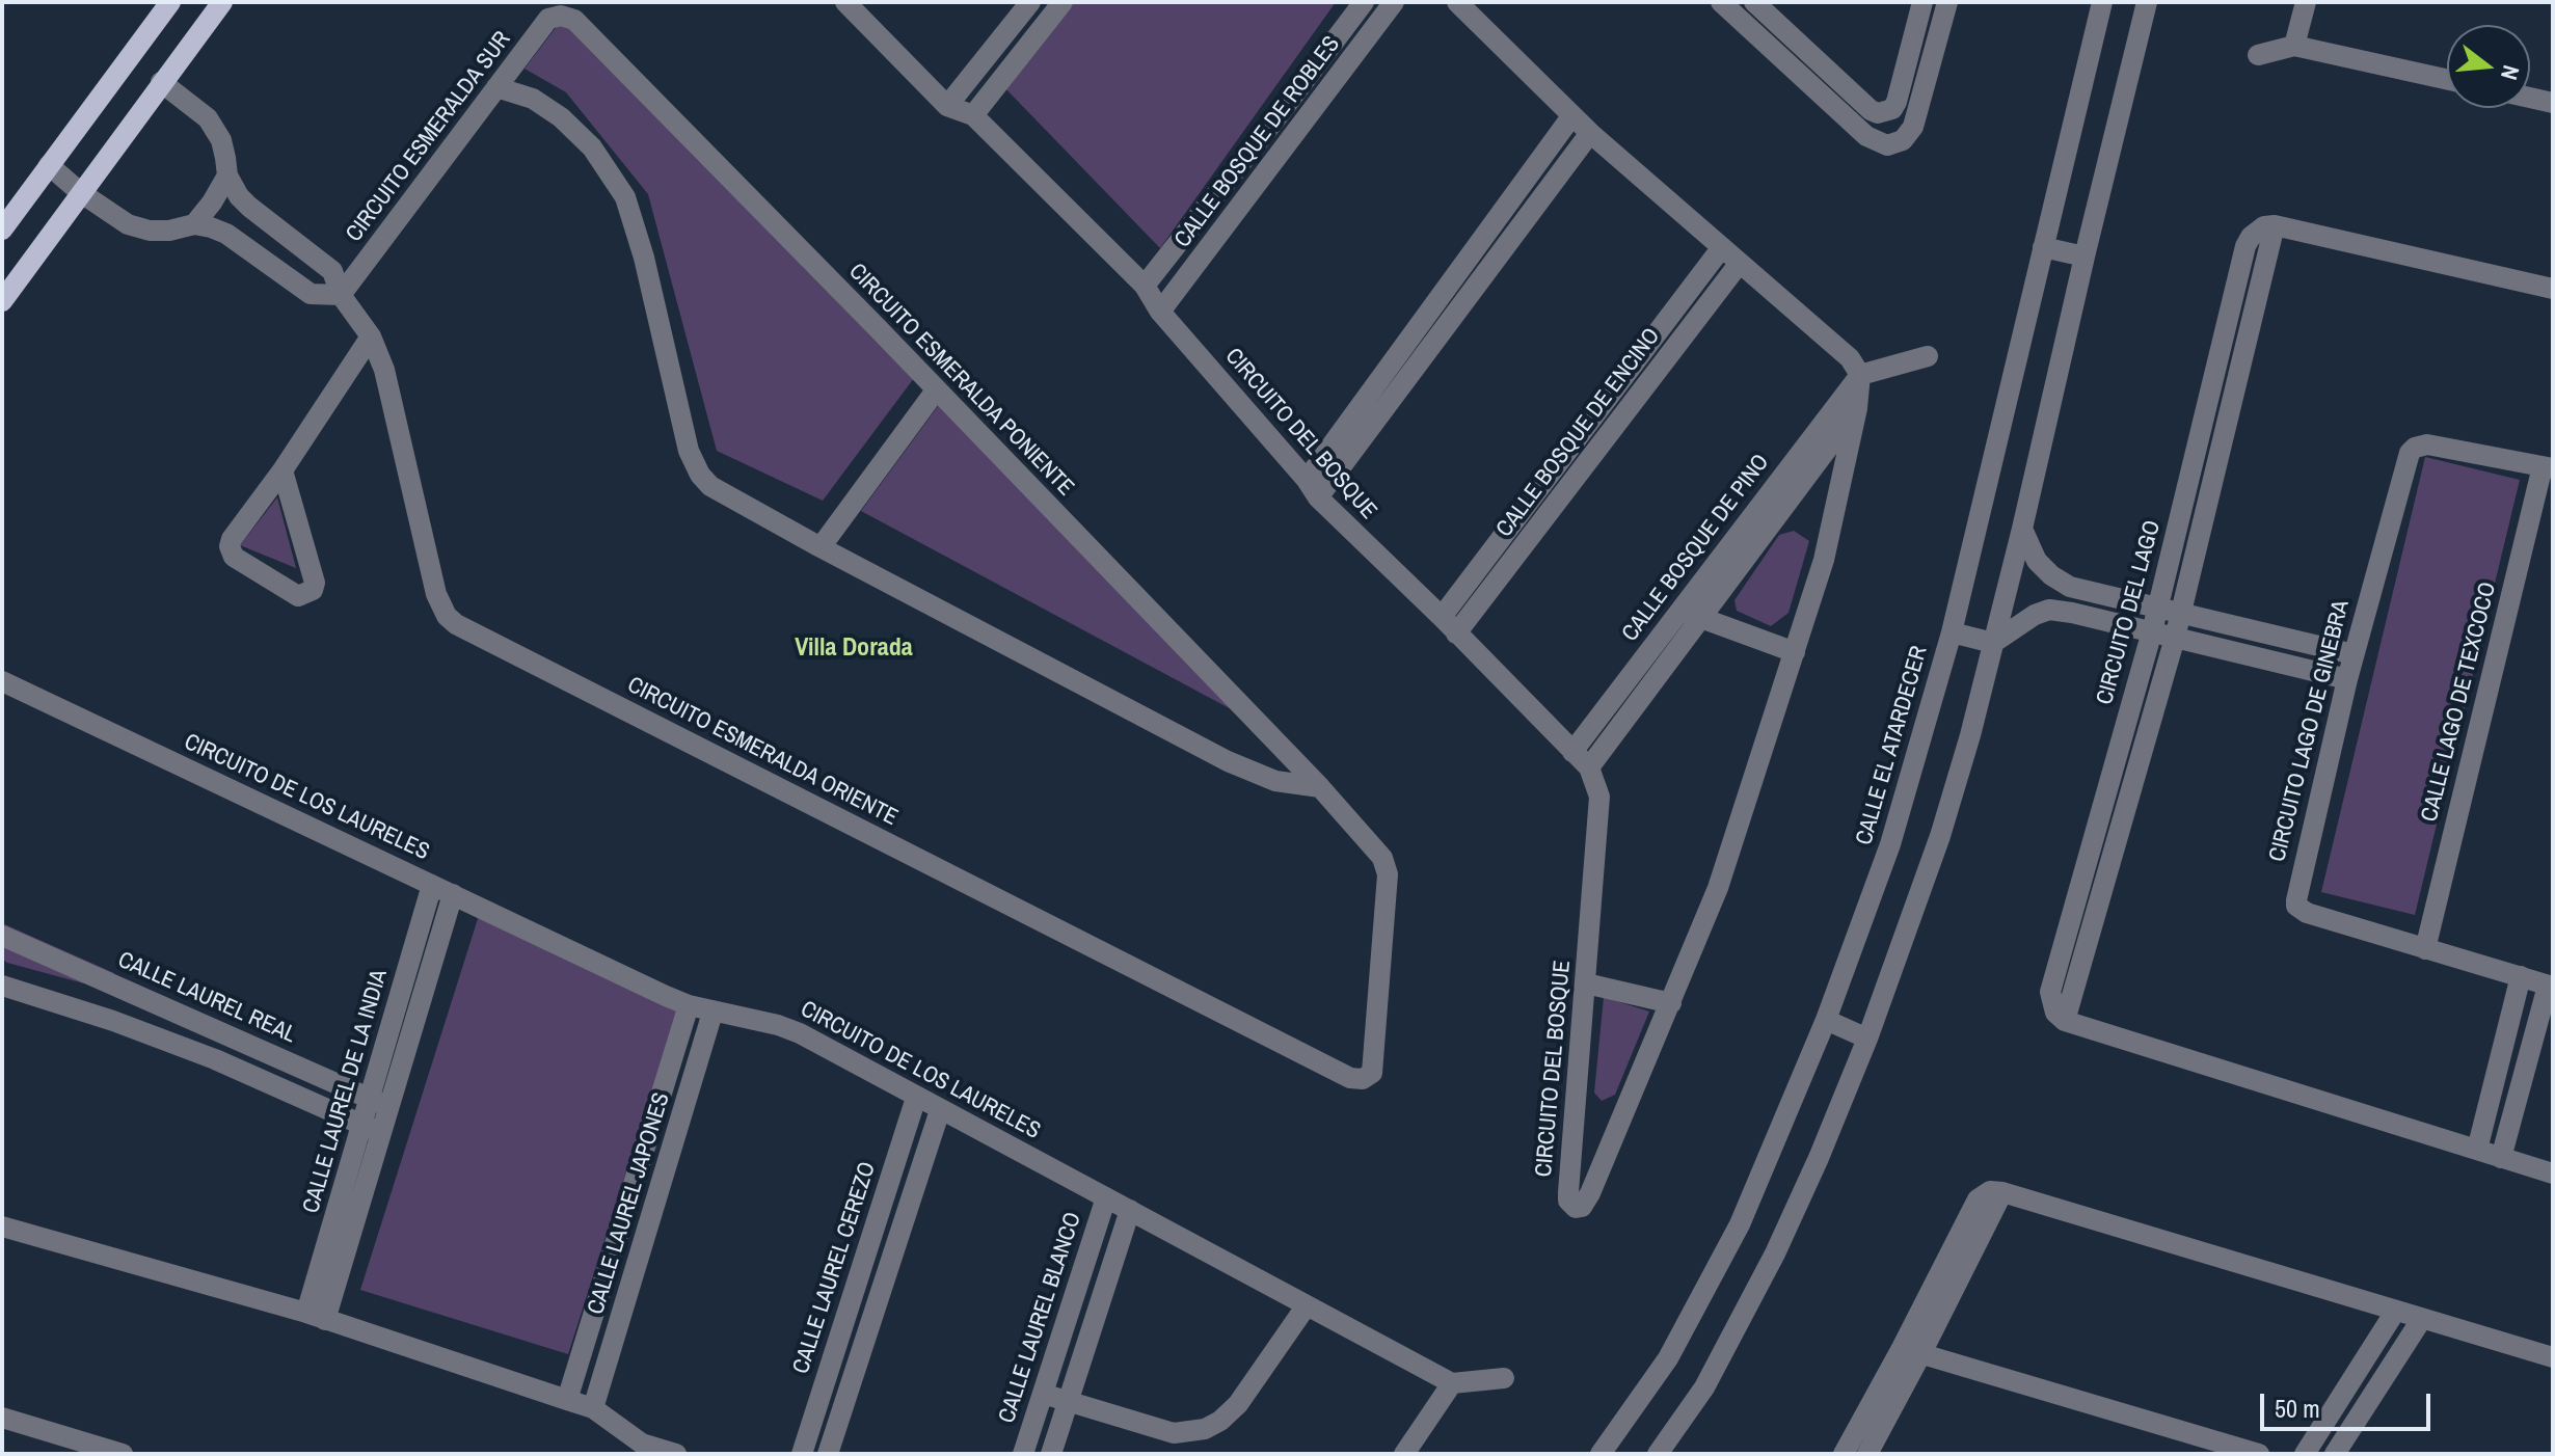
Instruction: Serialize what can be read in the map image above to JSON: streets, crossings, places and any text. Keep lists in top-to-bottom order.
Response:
{
  "streets": {
    "street": [
      "CIRCUITO ESMERALDA SUR",
      "CALLE BOSQUE DE ROBLES",
      "CIRCUITO ESMERALDA PONIENTE",
      "CALLE BOSQUE DE ENCINO",
      "CIRCUITO DEL BOSQUE",
      "CALLE BOSQUE DE PINO",
      "CIRCUITO DEL LAGO",
      "CALLE LAGO DE TEXCOCO",
      "CIRCUITO LAGO DE GINEBRA",
      "CALLE EL ATARDECER",
      "CIRCUITO ESMERALDA ORIENTE",
      "CIRCUITO DE LOS LAURELES",
      "CALLE LAUREL REAL",
      "CALLE LAUREL DE LA INDIA",
      "CALLE LAUREL JAPONES",
      "CALLE LAUREL CEREZO",
      "CALLE LAUREL BLANCO"
    ]
  },
  "crossings": [
    ["CIRCUITO ESMERALDA SUR", "CIRCUITO ESMERALDA PONIENTE"],
    ["CIRCUITO ESMERALDA SUR", "CIRCUITO ESMERALDA ORIENTE"],
    ["CALLE BOSQUE DE ROBLES", "CIRCUITO DEL BOSQUE"],
    ["CIRCUITO ESMERALDA PONIENTE", "CIRCUITO ESMERALDA ORIENTE"],
    ["CALLE BOSQUE DE ENCINO", "CIRCUITO DEL BOSQUE"],
    ["CIRCUITO DEL BOSQUE", "CALLE BOSQUE DE PINO"],
    ["CALLE LAGO DE TEXCOCO", "CIRCUITO LAGO DE GINEBRA"],
    ["CIRCUITO DE LOS LAURELES", "CALLE LAUREL DE LA INDIA"],
    ["CIRCUITO DE LOS LAURELES", "CALLE LAUREL JAPONES"],
    ["CIRCUITO DE LOS LAURELES", "CALLE LAUREL CEREZO"],
    ["CIRCUITO DE LOS LAURELES", "CALLE LAUREL BLANCO"],
    ["CALLE LAUREL REAL", "CALLE LAUREL DE LA INDIA"]
  ],
  "districts": ["Villa Dorada"],
  "scale_bar": "50 m",
  "north": "right"
}
